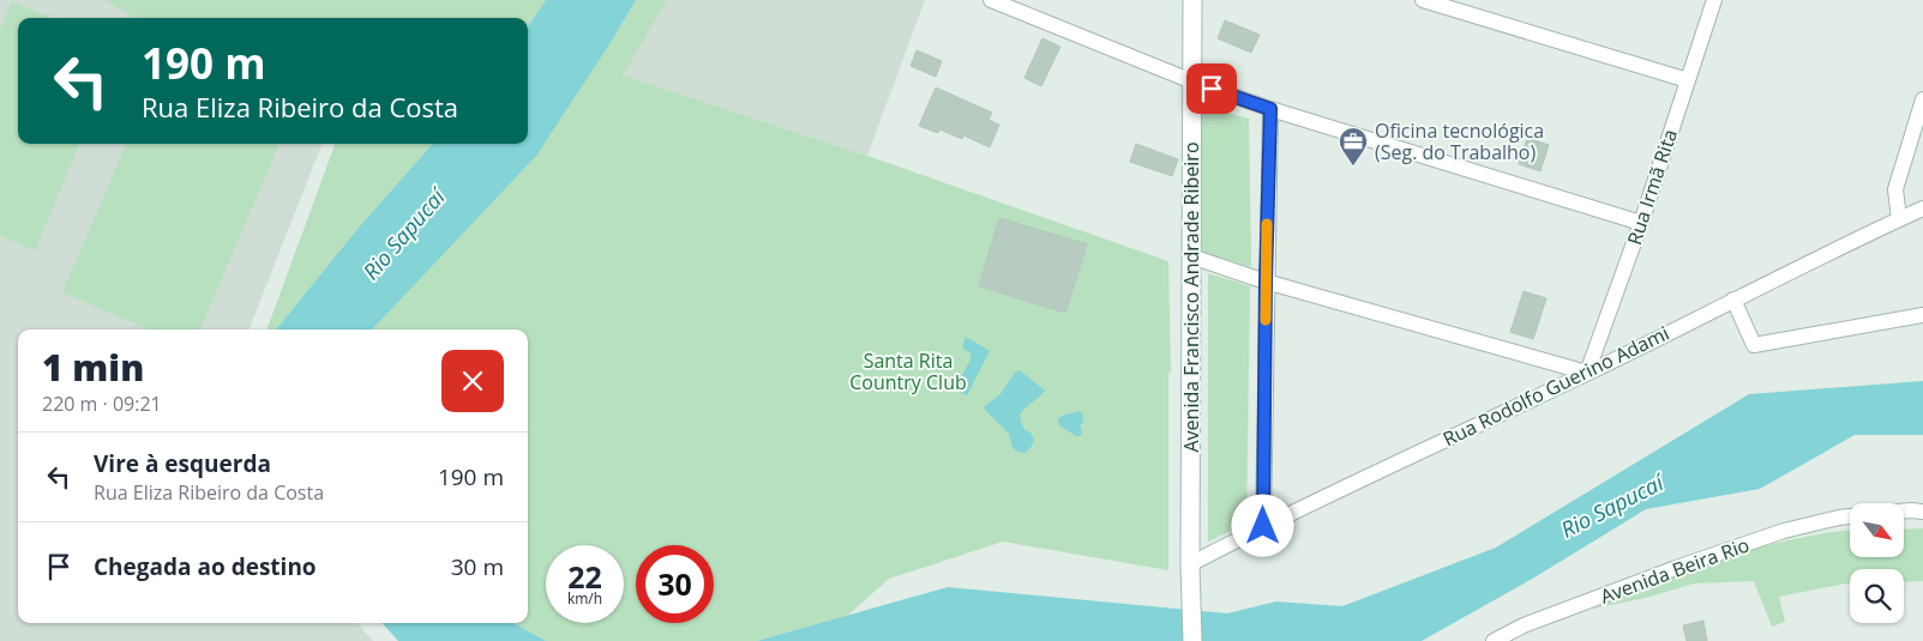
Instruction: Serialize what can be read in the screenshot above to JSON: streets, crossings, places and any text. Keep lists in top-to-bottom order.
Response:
{
  "streets": {
    "main road": ["Avenida Francisco Andrade Ribeiro"],
    "street": ["Rua Irmã Rita", "Rua Rodolfo Guerino Adami", "Avenida Beira Rio"]
  },
  "crossings": [
    ["Rua Irmã Rita", "Rua Rodolfo Guerino Adami"],
    ["Avenida Francisco Andrade Ribeiro", "Rua Rodolfo Guerino Adami"]
  ],
  "water": ["Rio Sapucaí"],
  "parks": ["Santa Rita Country Club"],
  "places": {
    "office": ["Oficina tecnológica (Seg. do Trabalho)"]
  },
  "north": "bottom right",
  "page": {
    "turn": ["190 m", "Rua Eliza Ribeiro da Costa"],
    "heading": ["1 min", "220 m · 09:21"],
    "list": [
      {
        "name": "Vire à esquerda",
        "note": "Rua Eliza Ribeiro da Costa",
        "value": "190 m"
      },
      {
        "name": "Chegada ao destino",
        "value": "30 m"
      }
    ],
    "speed": "22 km/h",
    "limit": "30"
  }
}
